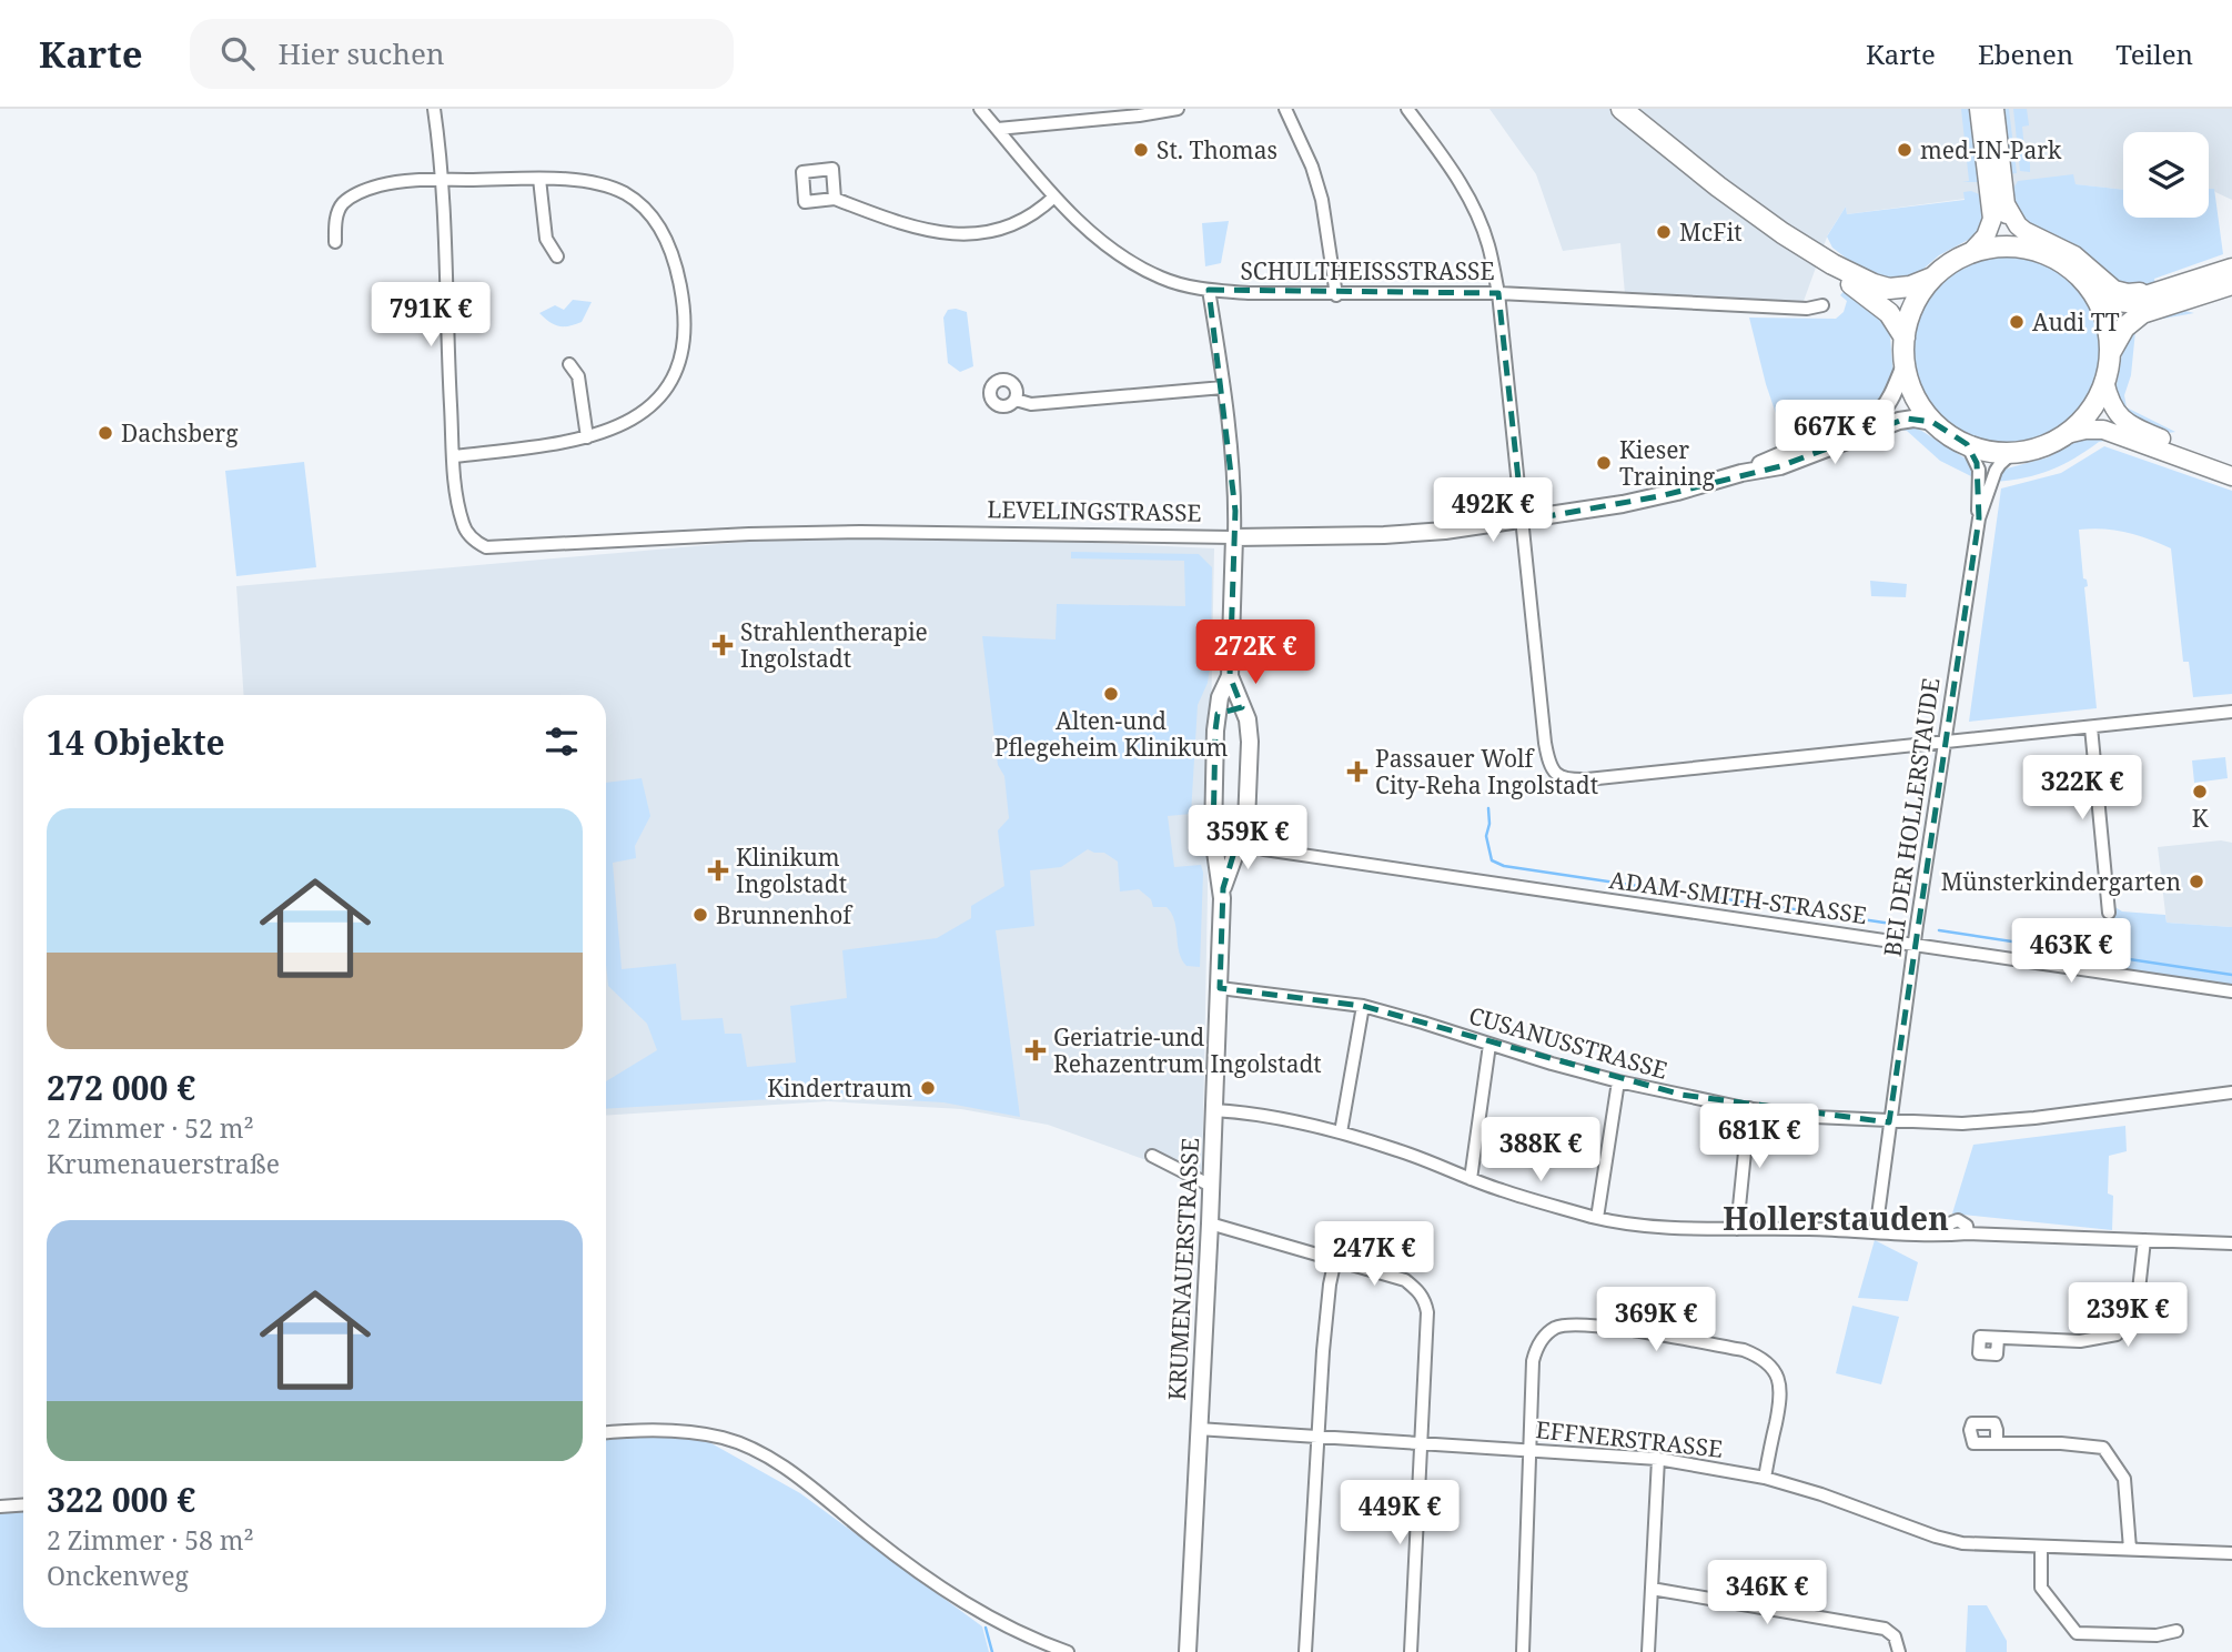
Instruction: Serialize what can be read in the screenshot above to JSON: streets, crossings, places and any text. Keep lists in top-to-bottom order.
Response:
{
  "streets": {
    "street": [
      "SCHULTHEISSSTRASSE",
      "LEVELINGSTRASSE",
      "BEI DER HOLLERSTAUDE",
      "ADAM-SMITH-STRASSE",
      "CUSANUSSTRASSE",
      "KRUMENAUERSTRASSE",
      "EFFNERSTRASSE"
    ]
  },
  "crossings": [
    ["LEVELINGSTRASSE", "BEI DER HOLLERSTAUDE"],
    ["LEVELINGSTRASSE", "KRUMENAUERSTRASSE"],
    ["BEI DER HOLLERSTAUDE", "ADAM-SMITH-STRASSE"],
    ["BEI DER HOLLERSTAUDE", "CUSANUSSTRASSE"],
    ["ADAM-SMITH-STRASSE", "KRUMENAUERSTRASSE"],
    ["CUSANUSSTRASSE", "KRUMENAUERSTRASSE"],
    ["KRUMENAUERSTRASSE", "EFFNERSTRASSE"]
  ],
  "districts": ["Hollerstauden"],
  "places": {
    "other": [
      "St. Thomas",
      "med-IN-Park",
      "McFit",
      "Audi TT",
      "Dachsberg",
      "Kieser Training",
      "Alten-und Pflegeheim Klinikum",
      "K",
      "Münsterkindergarten",
      "Brunnenhof",
      "Kindertraum"
    ],
    "health": [
      "Strahlentherapie Ingolstadt",
      "Passauer Wolf City-Reha Ingolstadt",
      "Klinikum Ingolstadt",
      "Geriatrie-und Rehazentrum Ingolstadt"
    ]
  },
  "page": {
    "header": "Karte",
    "search": "Hier suchen",
    "nav": ["Karte", "Ebenen", "Teilen"],
    "price": [
      "791K €",
      "667K €",
      "492K €",
      "272K €",
      "322K €",
      "359K €",
      "463K €",
      "681K €",
      "388K €",
      "247K €",
      "239K €",
      "369K €",
      "449K €",
      "346K €"
    ],
    "heading": "14 Objekte",
    "list": [
      {
        "name": "272 000 €",
        "note": "2 Zimmer · 52 m² · Krumenauerstraße"
      },
      {
        "name": "322 000 €",
        "note": "2 Zimmer · 58 m² · Onckenweg"
      }
    ]
  }
}
